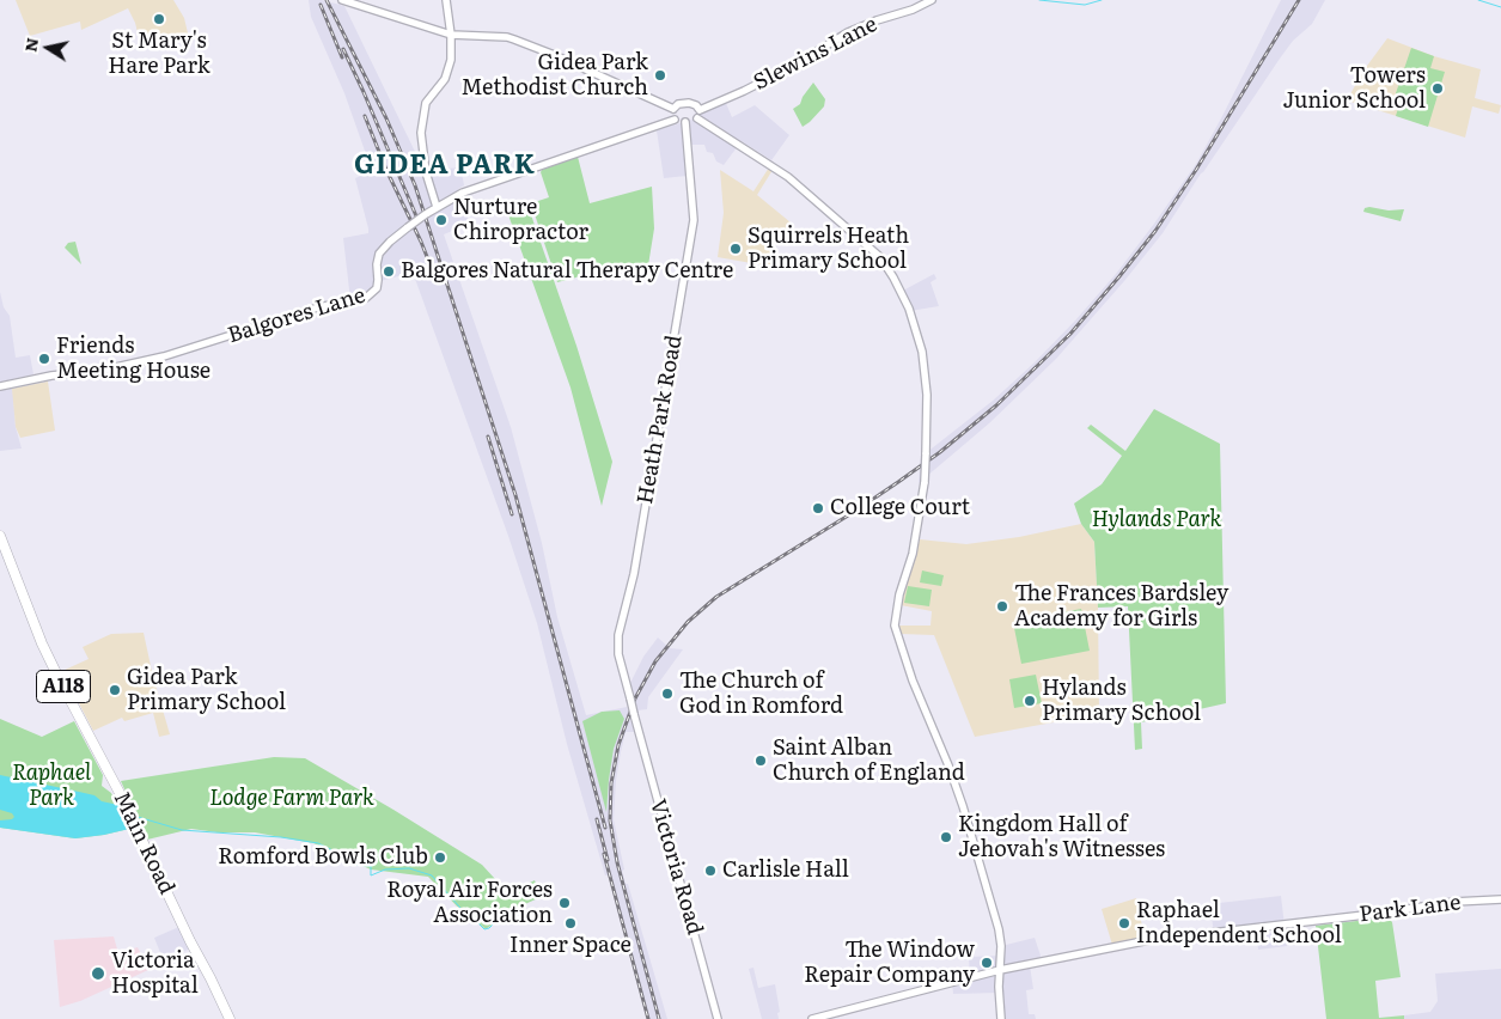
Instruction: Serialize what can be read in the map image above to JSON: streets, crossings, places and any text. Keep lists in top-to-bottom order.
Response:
{
  "streets": {
    "main road": ["A118", "Main Road"],
    "street": [
      "Slewins Lane",
      "Balgores Lane",
      "Heath Park Road",
      "Victoria Road",
      "Park Lane"
    ]
  },
  "crossings": [
    ["Slewins Lane", "Balgores Lane"],
    ["Slewins Lane", "Heath Park Road"],
    ["Balgores Lane", "Heath Park Road"],
    ["Heath Park Road", "Victoria Road"]
  ],
  "districts": ["GIDEA PARK"],
  "parks": ["Hylands Park", "Raphael Park", "Lodge Farm Park"],
  "places": [
    "St Mary's Hare Park",
    "Gidea Park Methodist Church",
    "Towers Junior School",
    "Nurture Chiropractor",
    "Squirrels Heath Primary School",
    "Balgores Natural Therapy Centre",
    "Friends Meeting House",
    "College Court",
    "The Frances Bardsley Academy for Girls",
    "Gidea Park Primary School",
    "The Church of God in Romford",
    "Hylands Primary School",
    "Saint Alban Church of England",
    "Kingdom Hall of Jehovah's Witnesses",
    "Romford Bowls Club",
    "Carlisle Hall",
    "Royal Air Forces Association",
    "Inner Space",
    "Raphael Independent School",
    "The Window Repair Company",
    "Victoria Hospital"
  ],
  "north": "left"
}
